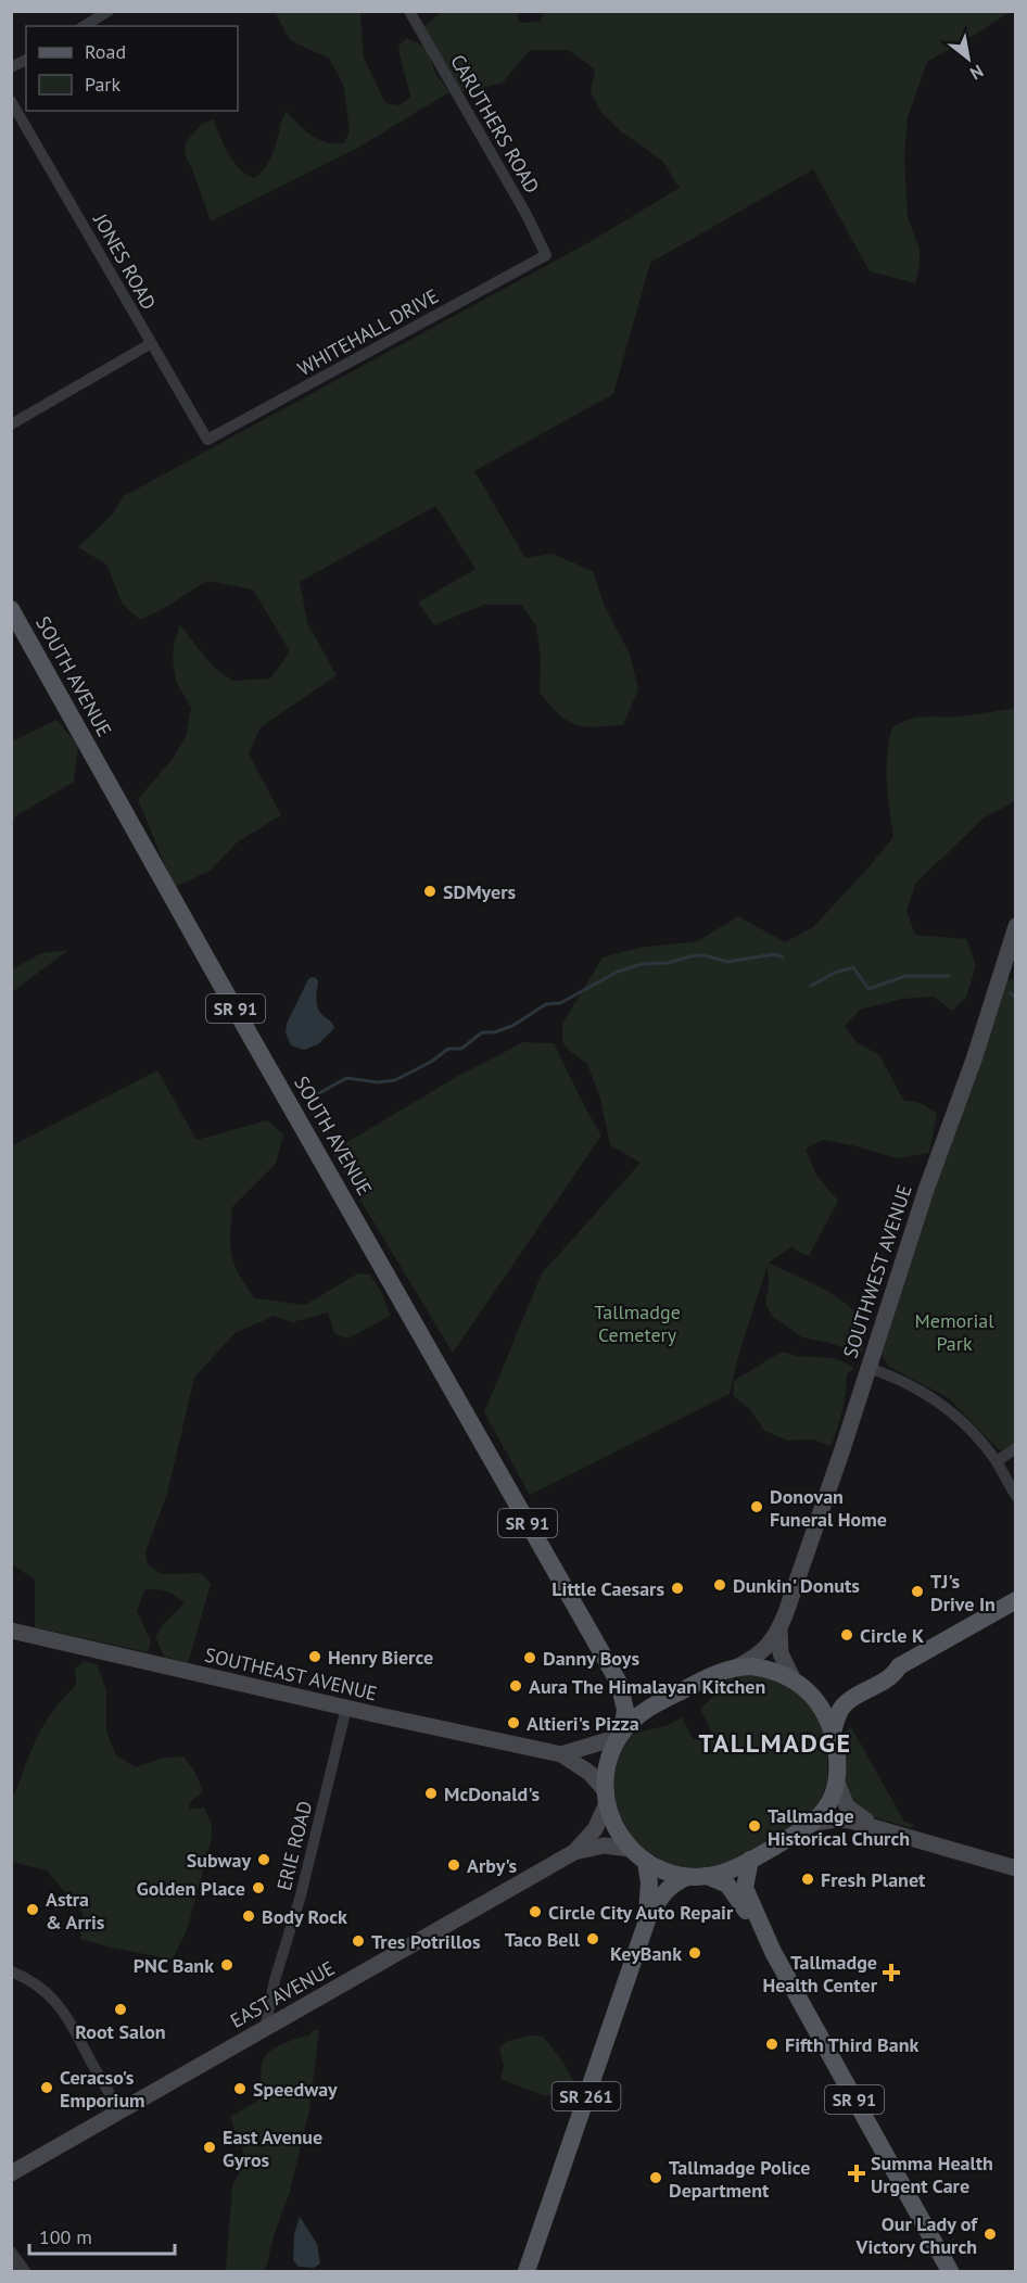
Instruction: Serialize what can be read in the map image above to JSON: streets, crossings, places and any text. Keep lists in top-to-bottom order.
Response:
{
  "streets": {
    "main road": ["SOUTH AVENUE", "SR 91", "SR 261"],
    "street": [
      "CARUTHERS ROAD",
      "JONES ROAD",
      "WHITEHALL DRIVE",
      "SOUTHWEST AVENUE",
      "SOUTHEAST AVENUE",
      "ERIE ROAD",
      "EAST AVENUE"
    ]
  },
  "crossings": [
    ["CARUTHERS ROAD", "WHITEHALL DRIVE"],
    ["JONES ROAD", "WHITEHALL DRIVE"],
    ["SOUTH AVENUE", "SR 91"],
    ["SOUTH AVENUE", "SOUTHWEST AVENUE"],
    ["SOUTH AVENUE", "SOUTHEAST AVENUE"],
    ["SOUTH AVENUE", "EAST AVENUE"],
    ["SOUTH AVENUE", "SR 261"],
    ["SR 91", "SOUTHWEST AVENUE"],
    ["SR 91", "SOUTHEAST AVENUE"],
    ["SR 91", "EAST AVENUE"],
    ["SR 91", "SR 261"],
    ["SOUTHWEST AVENUE", "SOUTHEAST AVENUE"],
    ["SOUTHWEST AVENUE", "EAST AVENUE"],
    ["SOUTHWEST AVENUE", "SR 261"],
    ["SOUTHEAST AVENUE", "ERIE ROAD"],
    ["SOUTHEAST AVENUE", "EAST AVENUE"],
    ["SOUTHEAST AVENUE", "SR 261"],
    ["ERIE ROAD", "EAST AVENUE"],
    ["EAST AVENUE", "SR 261"]
  ],
  "districts": ["TALLMADGE"],
  "parks": ["Tallmadge Cemetery", "Memorial Park"],
  "places": {
    "other": [
      "SDMyers",
      "Donovan Funeral Home",
      "Dunkin' Donuts",
      "Little Caesars",
      "TJ's Drive In",
      "Circle K",
      "Henry Bierce",
      "Danny Boys",
      "Aura The Himalayan Kitchen",
      "Altieri's Pizza",
      "McDonald's",
      "Tallmadge Historical Church",
      "Subway",
      "Arby's",
      "Fresh Planet",
      "Golden Place",
      "Astra & Arris",
      "Circle City Auto Repair",
      "Body Rock",
      "Taco Bell",
      "Tres Potrillos",
      "KeyBank",
      "PNC Bank",
      "Root Salon",
      "Fifth Third Bank",
      "Ceracso's Emporium",
      "Speedway",
      "East Avenue Gyros",
      "Tallmadge Police Department",
      "Our Lady of Victory Church"
    ],
    "health": ["Tallmadge Health Center", "Summa Health Urgent Care"]
  },
  "legend": ["Road", "Park"],
  "scale_bar": "100 m",
  "north": "bottom right"
}
